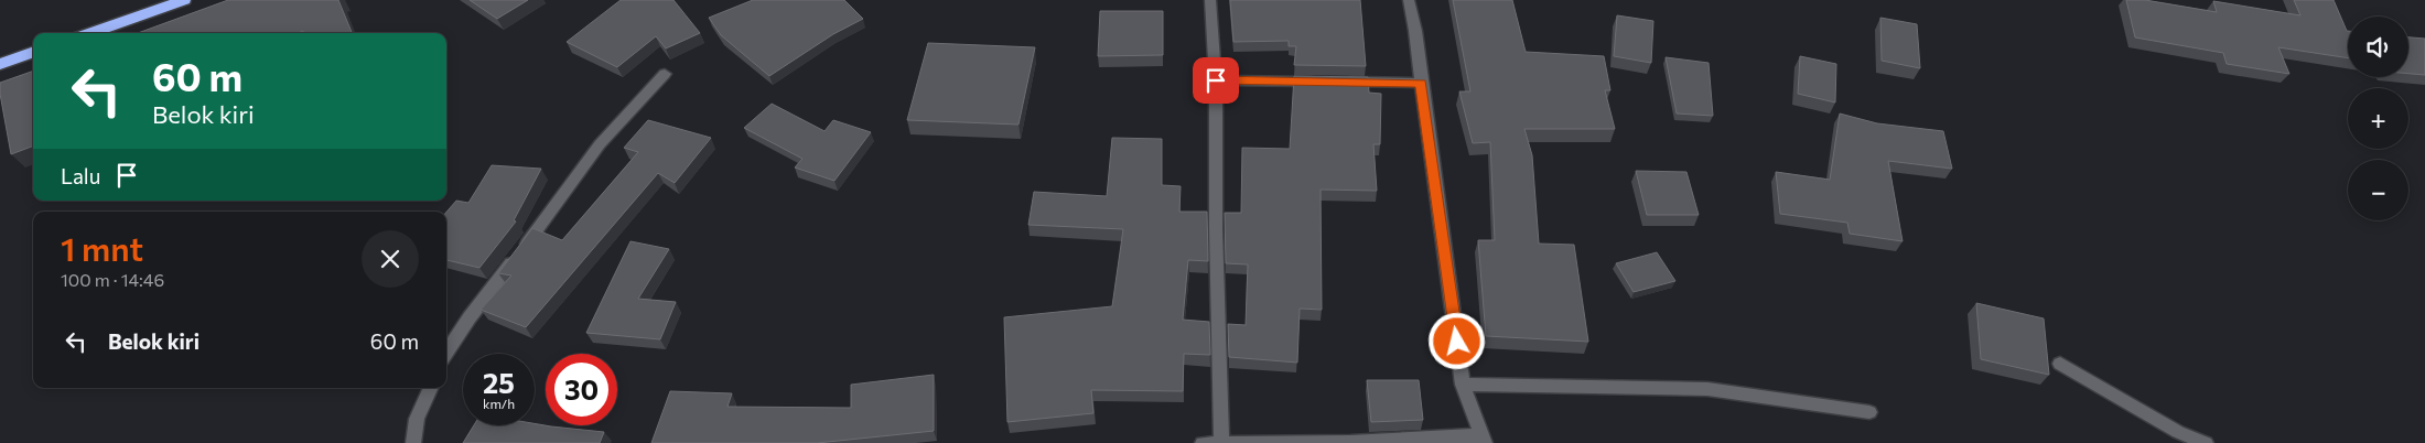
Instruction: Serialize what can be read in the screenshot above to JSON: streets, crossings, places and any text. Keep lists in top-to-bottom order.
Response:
{
  "page": {
    "map_buttons": ["+", "−"],
    "turn": ["60 m", "Belok kiri"],
    "then": "Lalu",
    "heading": ["1 mnt", "100 m · 14:46"],
    "list": [
      {
        "name": "Belok kiri",
        "value": "60 m"
      }
    ],
    "speed": "25 km/h",
    "limit": "30"
  }
}
